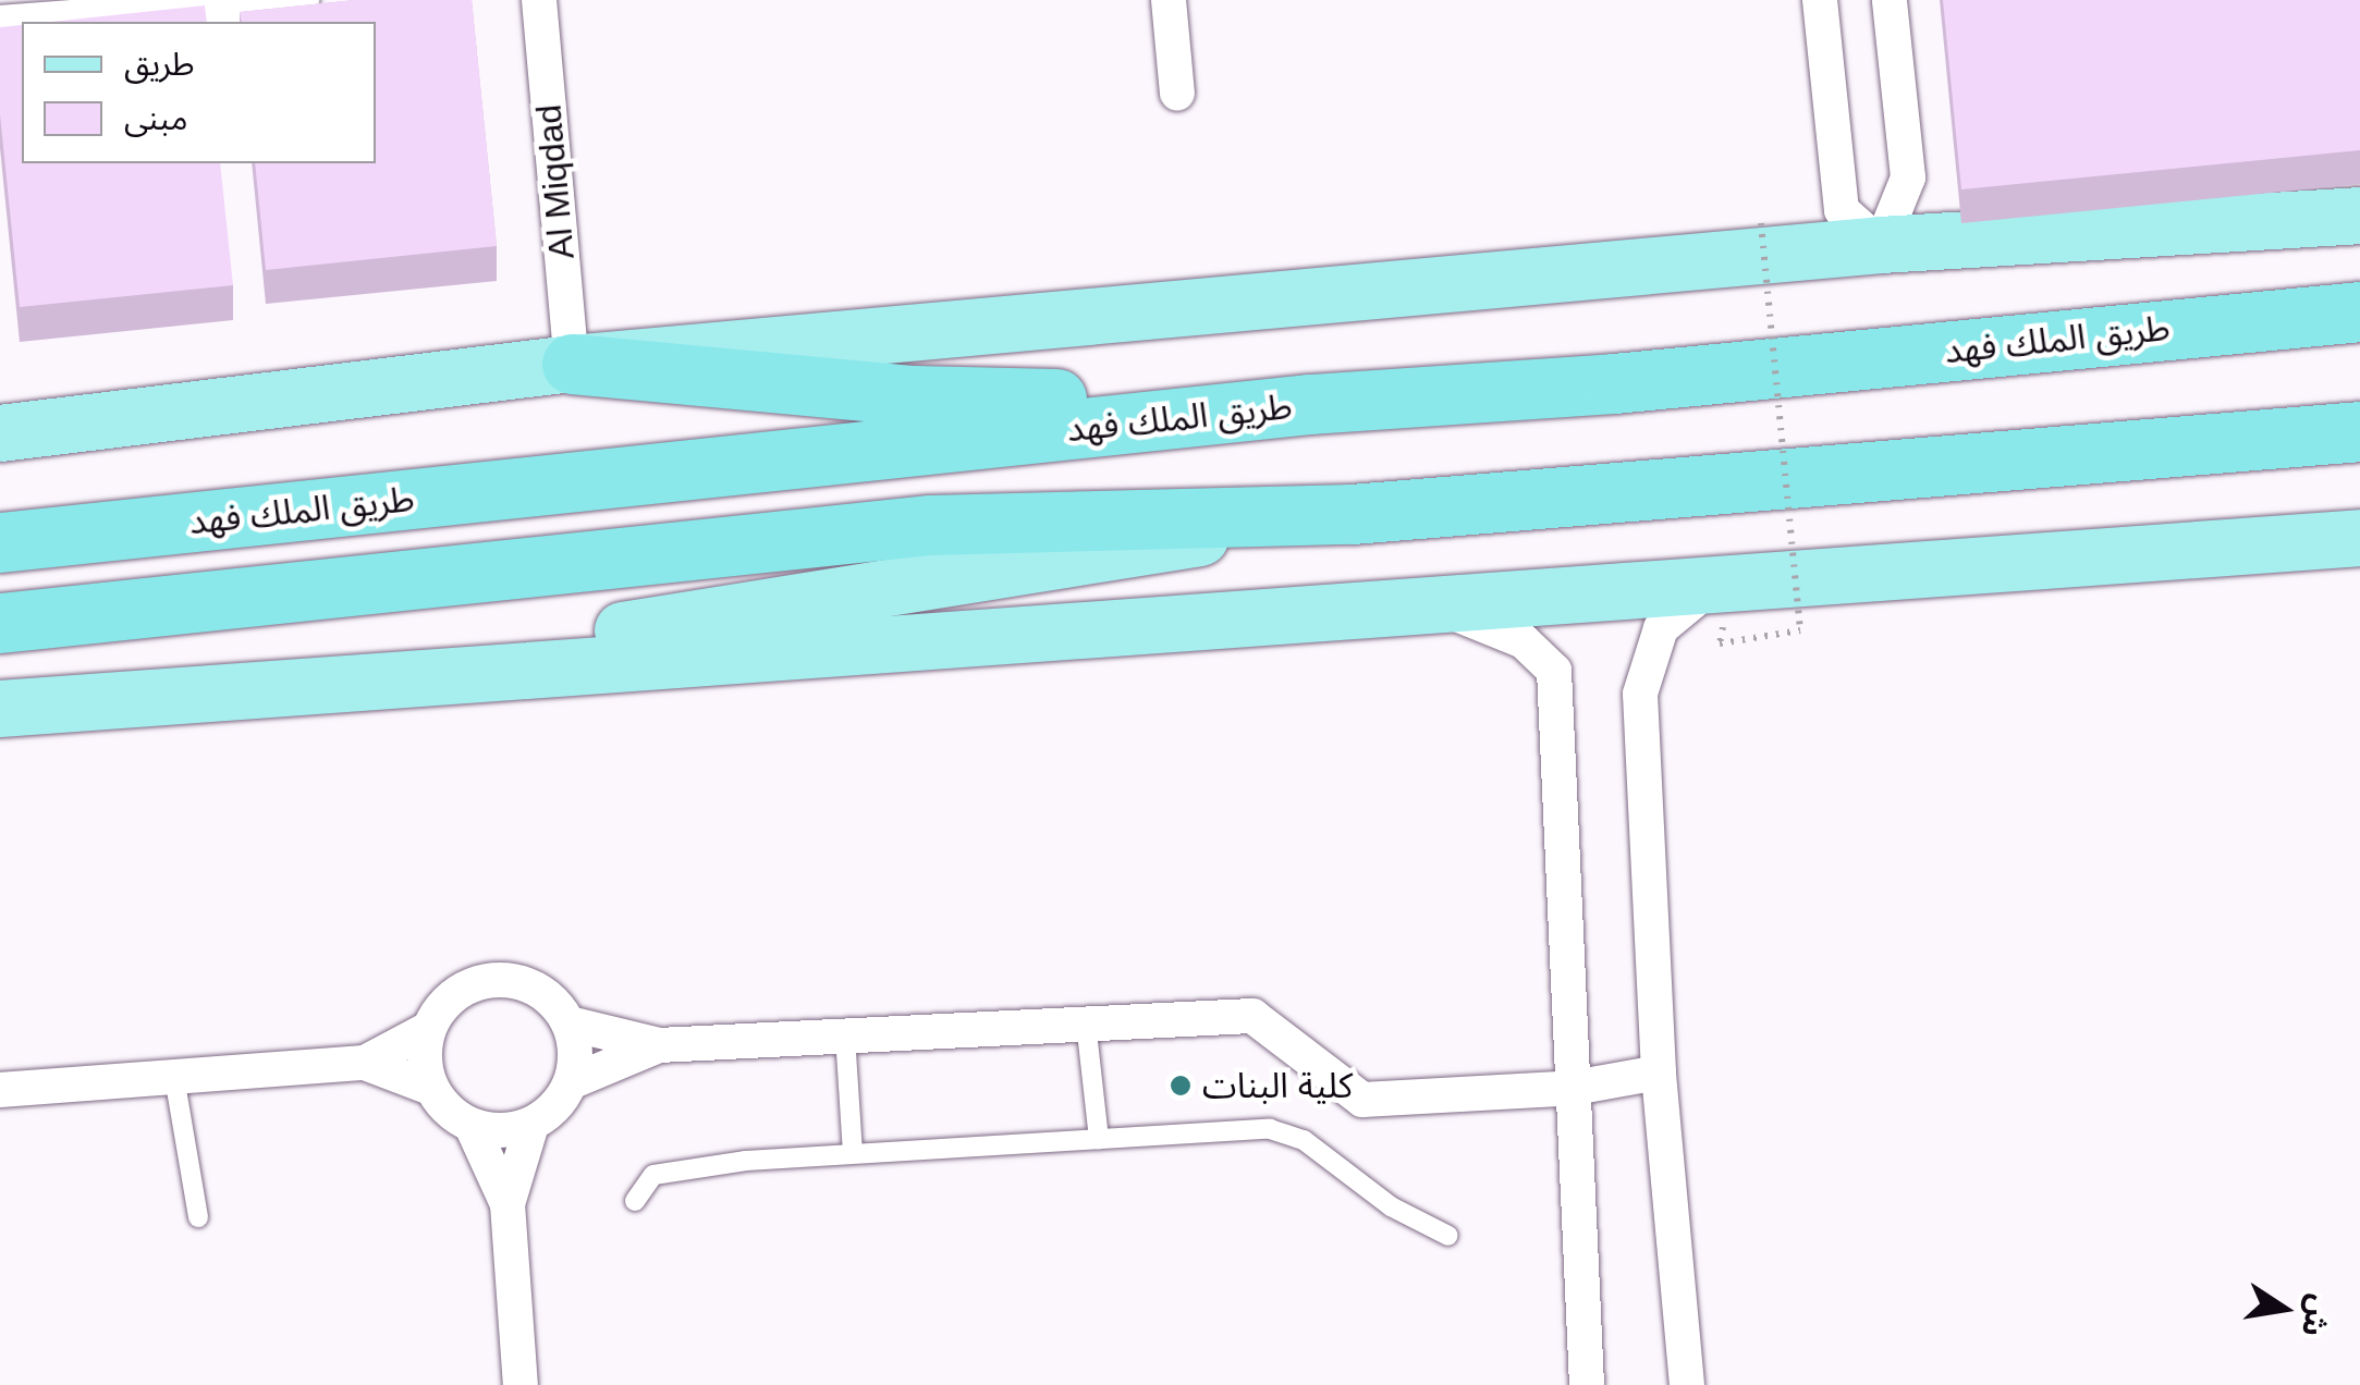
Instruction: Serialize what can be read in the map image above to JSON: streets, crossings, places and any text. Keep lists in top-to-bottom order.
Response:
{
  "streets": {
    "highway": ["طريق الملك فهد"],
    "street": ["Al Miqdad"]
  },
  "places": ["كلية البنات"],
  "legend": ["طريق", "مبنى"],
  "north": "right"
}
